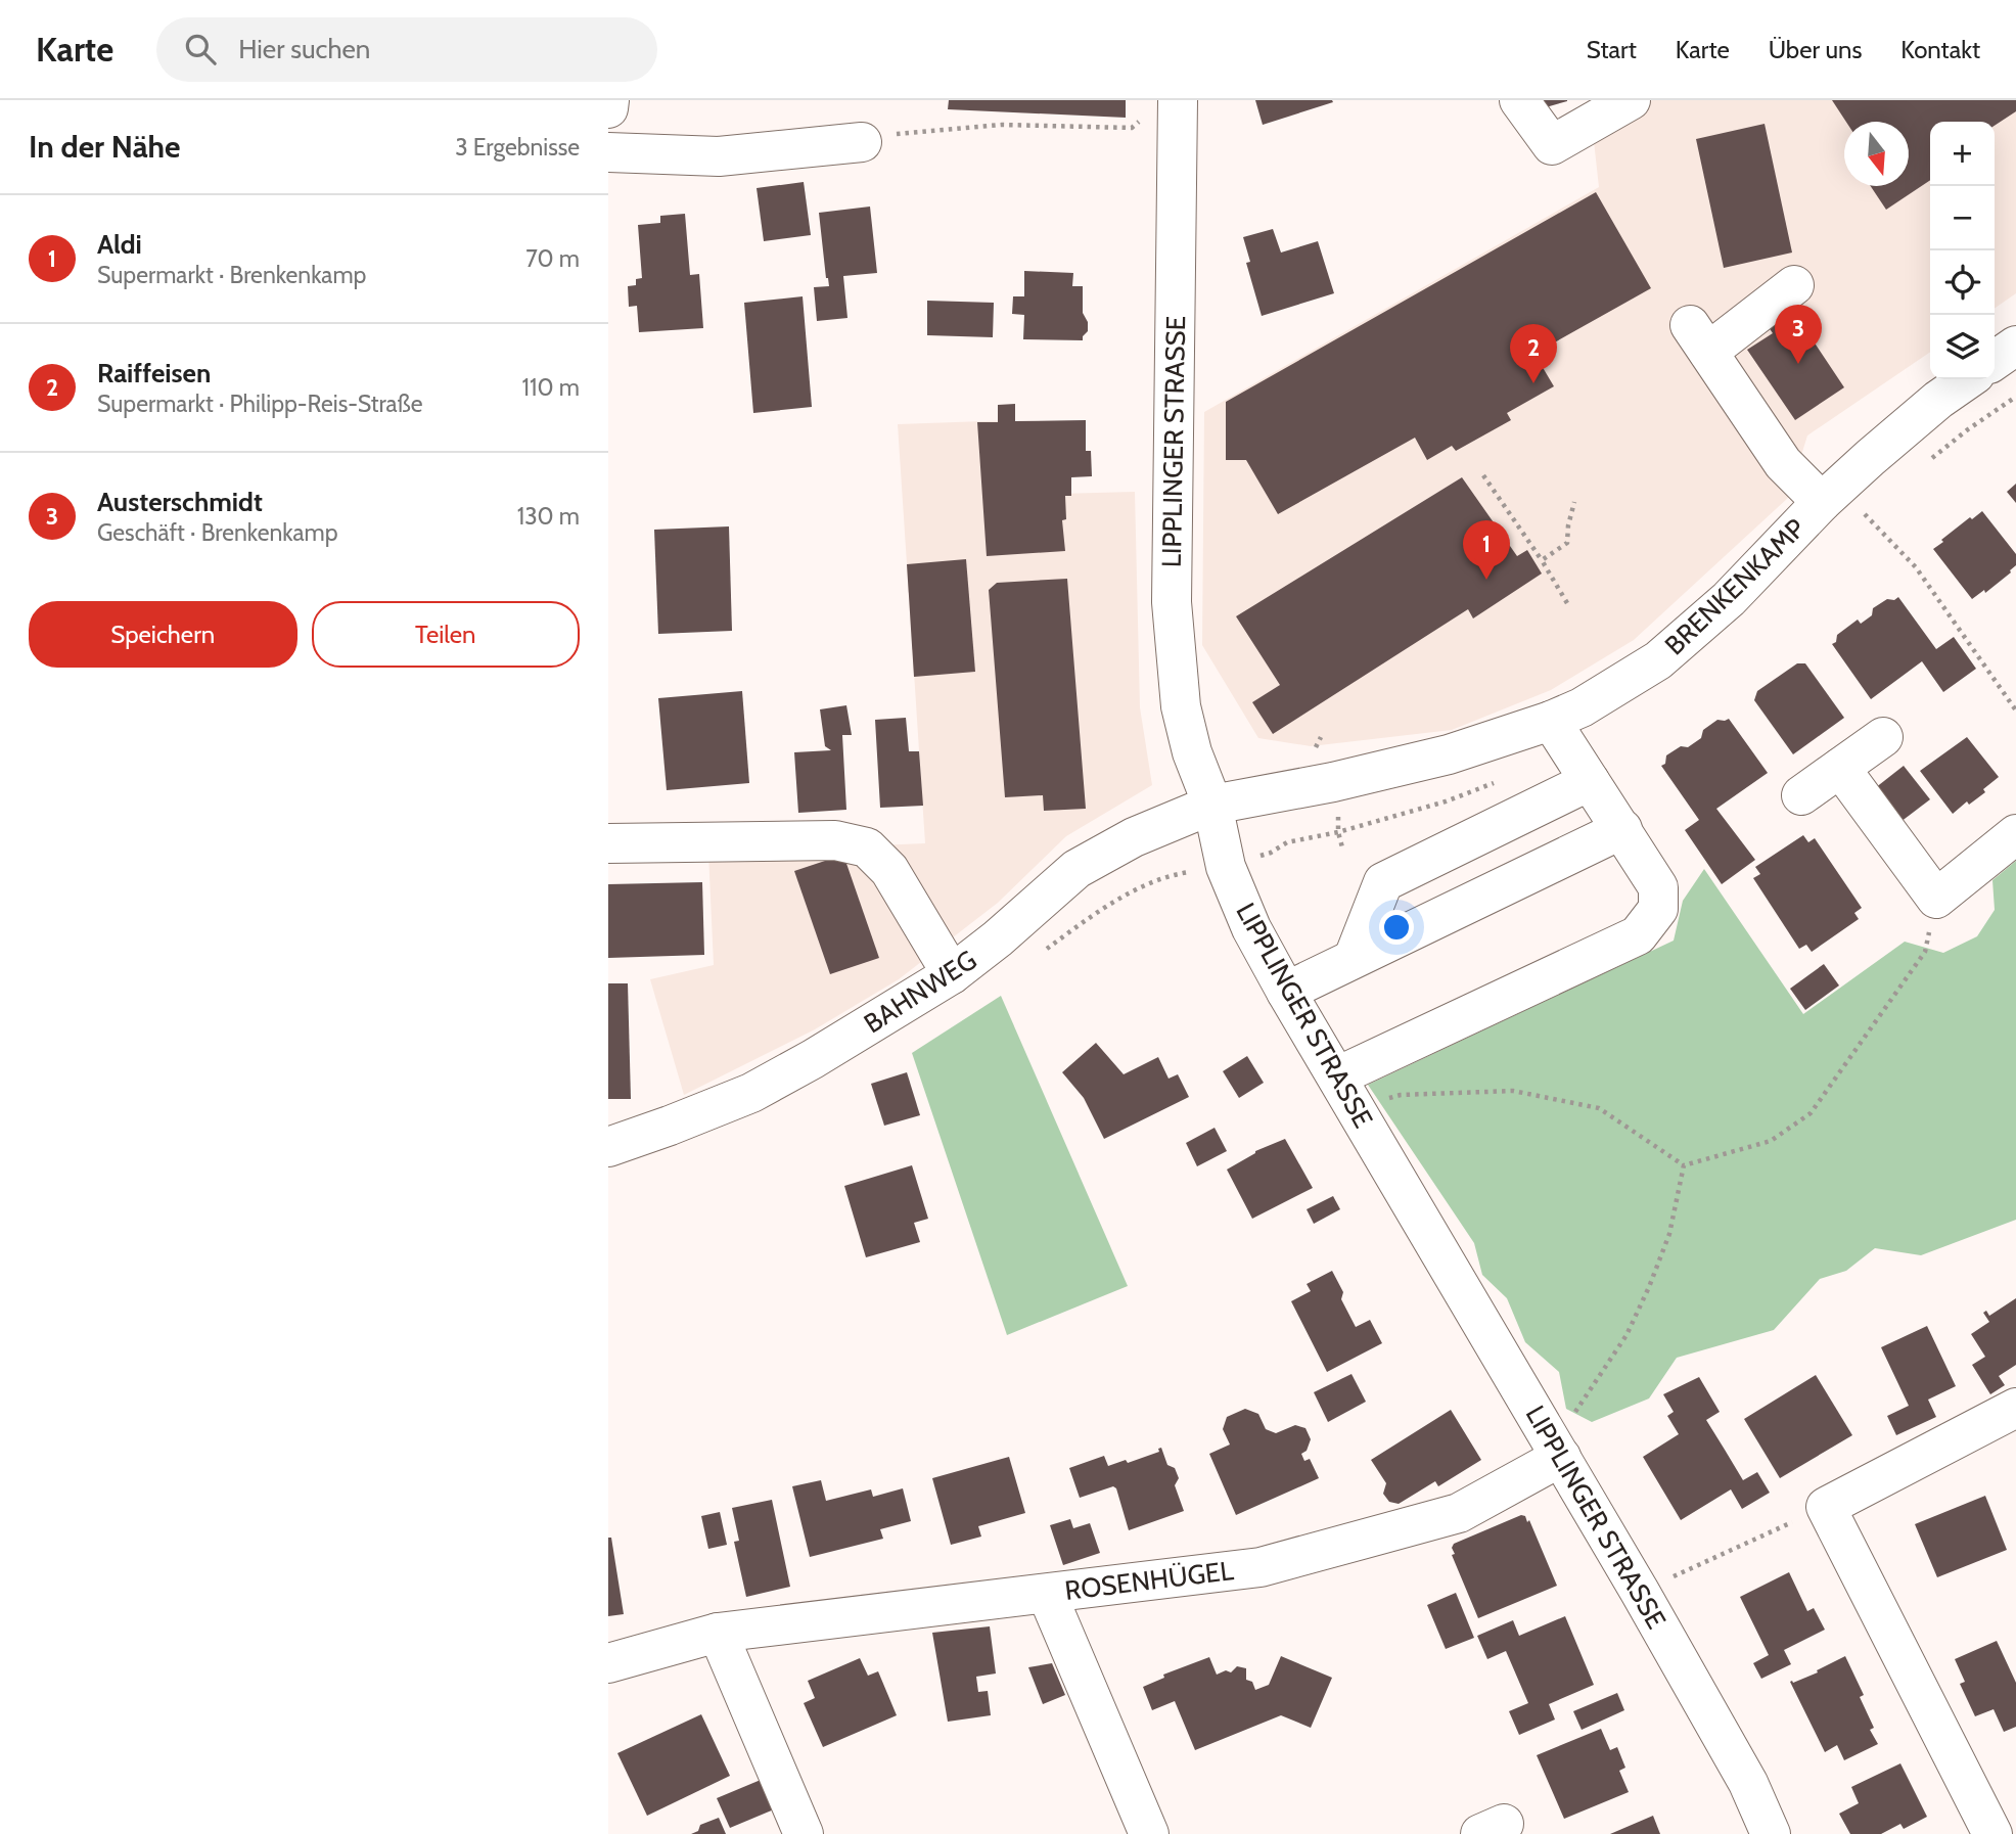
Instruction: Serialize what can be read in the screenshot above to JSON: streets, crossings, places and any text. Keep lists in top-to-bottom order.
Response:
{
  "streets": {
    "street": [
      "LIPPLINGER STRASSE",
      "BRENKENKAMP",
      "BAHNWEG",
      "ROSENHÜGEL"
    ]
  },
  "crossings": [
    ["LIPPLINGER STRASSE", "BRENKENKAMP"],
    ["LIPPLINGER STRASSE", "BAHNWEG"],
    ["LIPPLINGER STRASSE", "ROSENHÜGEL"],
    ["BRENKENKAMP", "BAHNWEG"]
  ],
  "north": "bottom",
  "page": {
    "header": "Karte",
    "search": "Hier suchen",
    "nav": [
      "Start",
      "Karte",
      "Über uns",
      "Kontakt"
    ],
    "heading": ["In der Nähe", "3 Ergebnisse"],
    "map_buttons": ["+", "−"],
    "list": [
      {
        "mark": "1",
        "name": "Aldi",
        "note": "Supermarkt · Brenkenkamp",
        "value": "70 m"
      },
      {
        "mark": "2",
        "name": "Raiffeisen",
        "note": "Supermarkt · Philipp-Reis-Straße",
        "value": "110 m"
      },
      {
        "mark": "3",
        "name": "Austerschmidt",
        "note": "Geschäft · Brenkenkamp",
        "value": "130 m"
      }
    ],
    "pins": ["3", "2", "1"],
    "buttons": ["Speichern", "Teilen"]
  }
}
